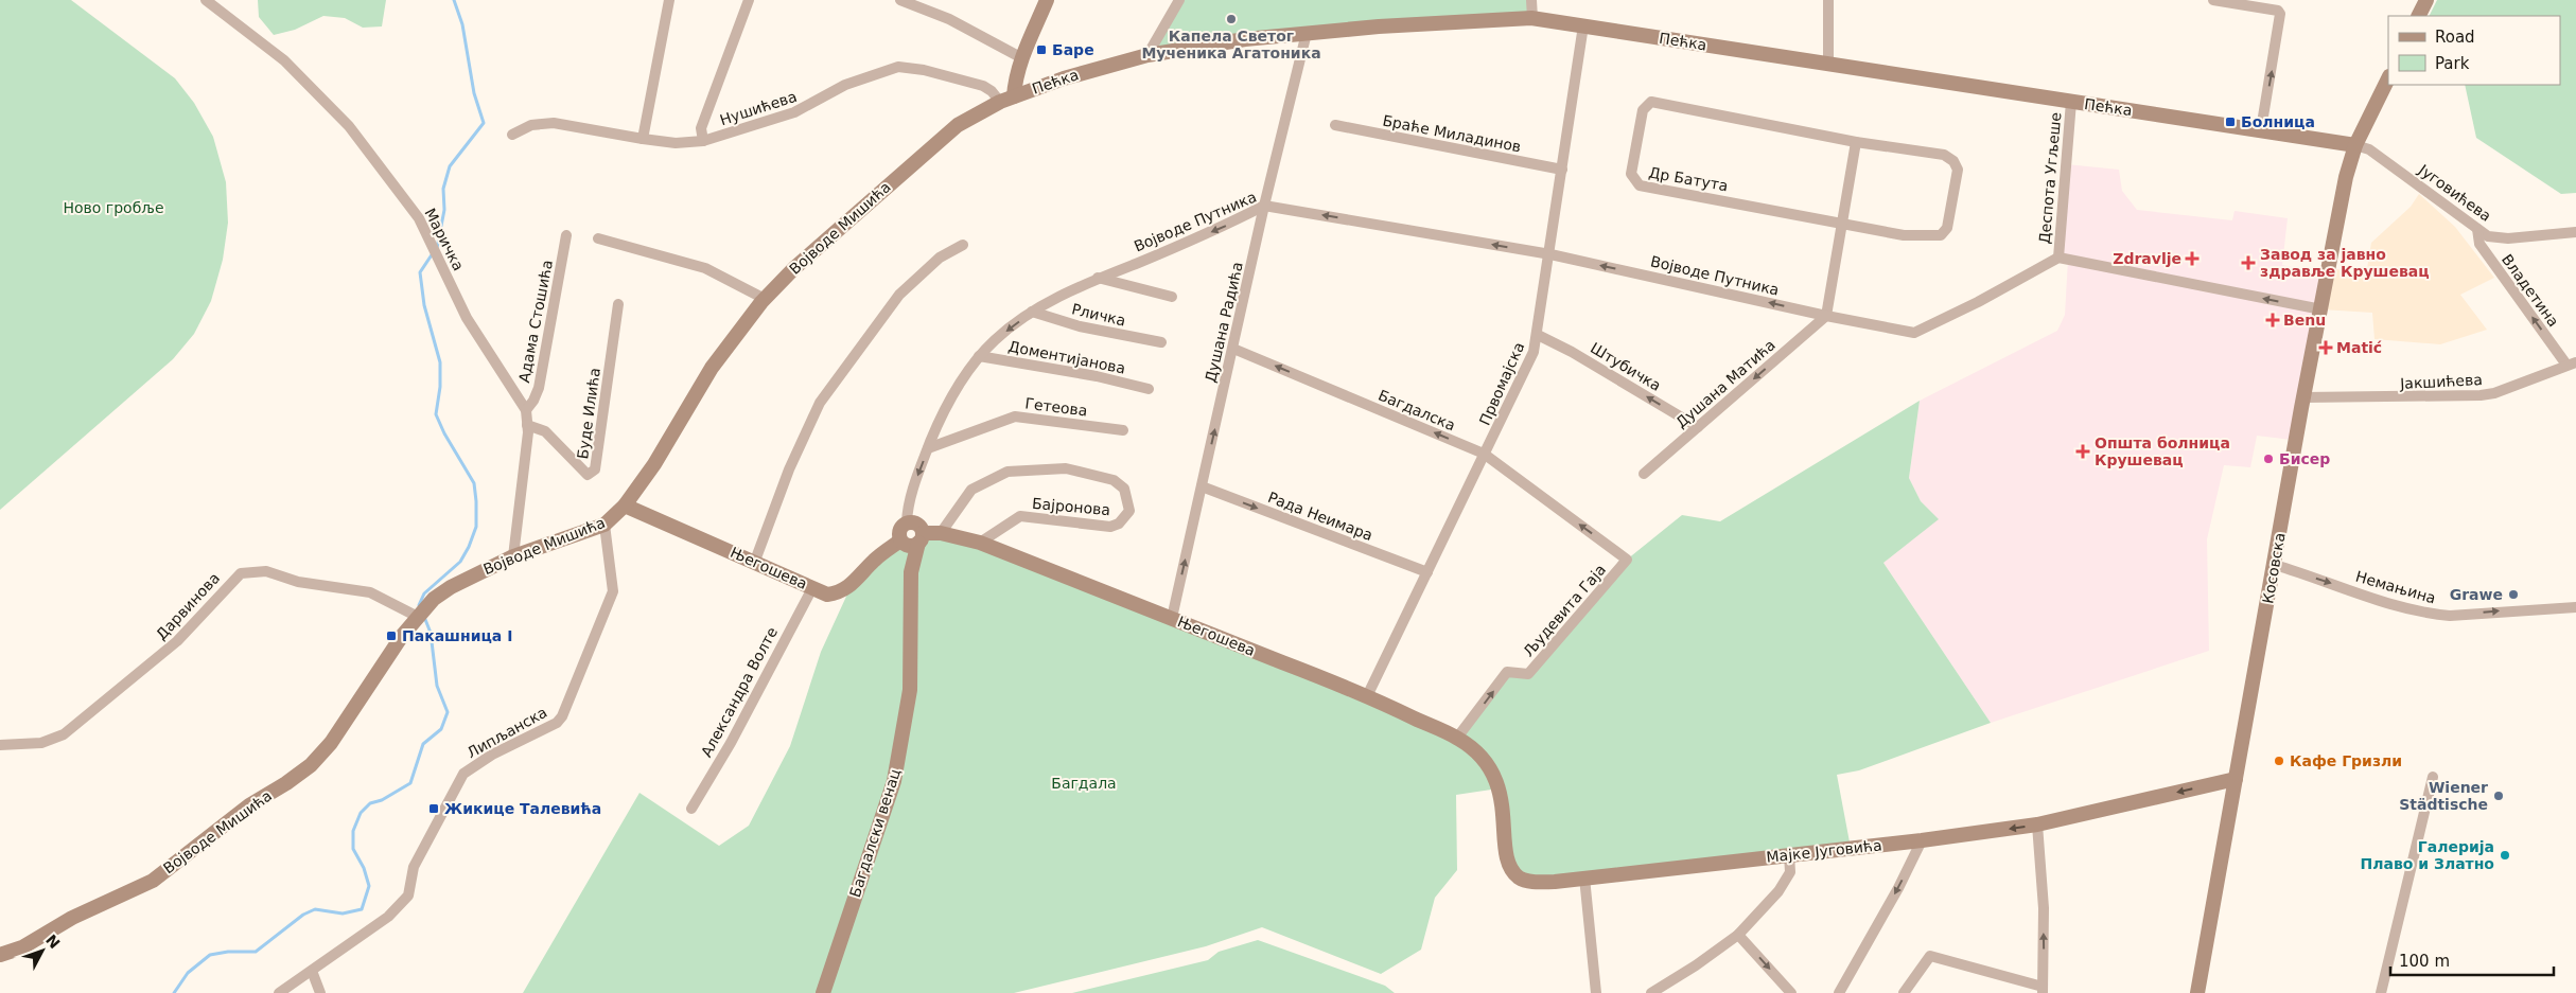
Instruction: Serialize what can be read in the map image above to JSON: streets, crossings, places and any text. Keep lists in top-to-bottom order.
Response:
{
  "streets": {
    "street": [
      "Пећка",
      "Нушићева",
      "Браће Миладинов",
      "Деспота Угљеше",
      "Др Батута",
      "Југовићева",
      "Војводе Путника",
      "Војводе Мишића",
      "Маричка",
      "Владетина",
      "Рличка",
      "Адама Стошића",
      "Душана Радића",
      "Доментијанова",
      "Штубичка",
      "Јакшићева",
      "Првомајска",
      "Душана Матића",
      "Гетеова",
      "Багдалска",
      "Буде Илића",
      "Бајронова",
      "Рада Неимара",
      "Његошева",
      "Косовска",
      "Немањина",
      "Дарвинова",
      "Људевита Гаја",
      "Александра Волте",
      "Липљанска",
      "Багдалски венац",
      "Мајке Југовића"
    ]
  },
  "crossings": [
    ["Пећка", "Нушићева"],
    ["Пећка", "Деспота Угљеше"],
    ["Пећка", "Југовићева"],
    ["Пећка", "Војводе Мишића"],
    ["Пећка", "Душана Радића"],
    ["Пећка", "Првомајска"],
    ["Пећка", "Косовска"],
    ["Нушићева", "Војводе Мишића"],
    ["Браће Миладинов", "Првомајска"],
    ["Деспота Угљеше", "Војводе Путника"],
    ["Југовићева", "Владетина"],
    ["Југовићева", "Косовска"],
    ["Војводе Путника", "Рличка"],
    ["Војводе Путника", "Душана Радића"],
    ["Војводе Путника", "Доментијанова"],
    ["Војводе Путника", "Првомајска"],
    ["Војводе Путника", "Душана Матића"],
    ["Војводе Путника", "Гетеова"],
    ["Војводе Путника", "Његошева"],
    ["Војводе Путника", "Багдалски венац"],
    ["Војводе Мишића", "Маричка"],
    ["Војводе Мишића", "Његошева"],
    ["Војводе Мишића", "Дарвинова"],
    ["Војводе Мишића", "Липљанска"],
    ["Маричка", "Адама Стошића"],
    ["Маричка", "Буде Илића"],
    ["Владетина", "Јакшићева"],
    ["Душана Радића", "Багдалска"],
    ["Душана Радића", "Рада Неимара"],
    ["Душана Радића", "Његошева"],
    ["Штубичка", "Првомајска"],
    ["Штубичка", "Душана Матића"],
    ["Јакшићева", "Косовска"],
    ["Првомајска", "Багдалска"],
    ["Првомајска", "Рада Неимара"],
    ["Првомајска", "Његошева"],
    ["Багдалска", "Људевита Гаја"],
    ["Бајронова", "Његошева"],
    ["Његошева", "Људевита Гаја"],
    ["Његошева", "Александра Волте"],
    ["Његошева", "Багдалски венац"],
    ["Његошева", "Мајке Југовића"],
    ["Косовска", "Немањина"],
    ["Косовска", "Мајке Југовића"]
  ],
  "one_way": [
    "Војводе Путника",
    "Владетина",
    "Душана Радића",
    "Штубичка",
    "Душана Матића",
    "Багдалска",
    "Рада Неимара",
    "Немањина",
    "Људевита Гаја",
    "Мајке Југовића"
  ],
  "parks": ["Ново гробље", "Багдала"],
  "places": {
    "other": [
      "Капела Светог Мученика Агатоника",
      "Бисер",
      "Grawe",
      "Кафе Гризли",
      "Wiener Städtische",
      "Галерија Плаво и Златно"
    ],
    "transit": [
      "Баре",
      "Болница",
      "Пакашница I",
      "Жикице Талевића"
    ],
    "health": [
      "Zdravlje",
      "Завод за јавно здравље Крушевац",
      "Benu",
      "Matić",
      "Општа болница Крушевац"
    ]
  },
  "legend": ["Road", "Park"],
  "scale_bar": "100 m",
  "north": "top right"
}
